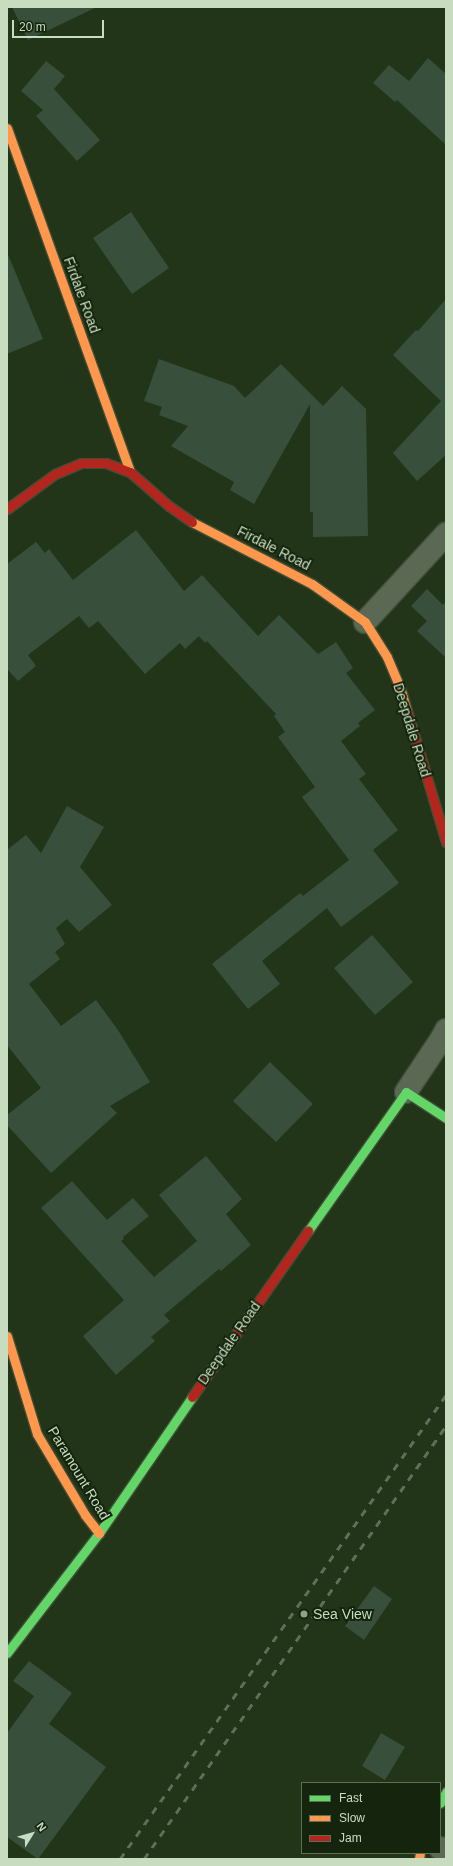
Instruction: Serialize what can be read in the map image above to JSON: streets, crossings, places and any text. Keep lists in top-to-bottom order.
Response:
{
  "streets": {
    "street": ["Firdale Road", "Deepdale Road", "Paramount Road"]
  },
  "crossings": [
    ["Firdale Road", "Deepdale Road"],
    ["Deepdale Road", "Paramount Road"]
  ],
  "places": ["Sea View"],
  "legend": ["Fast", "Slow", "Jam"],
  "scale_bar": "20 m",
  "north": "top right"
}
